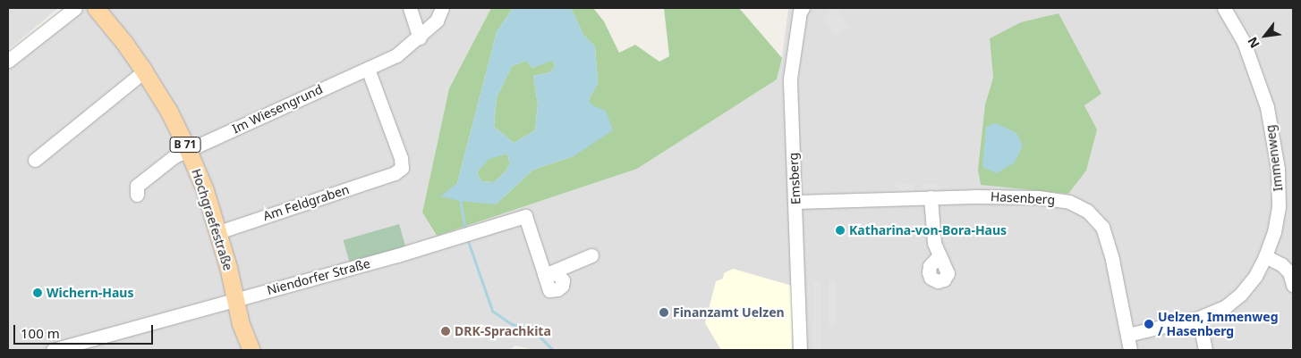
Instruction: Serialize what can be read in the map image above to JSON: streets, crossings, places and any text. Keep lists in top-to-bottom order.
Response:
{
  "streets": {
    "main road": ["B 71", "Hochgraefestraße"],
    "street": [
      "Im Wiesengrund",
      "Immenweg",
      "Emsberg",
      "Hasenberg",
      "Am Feldgraben",
      "Niendorfer Straße"
    ]
  },
  "crossings": [
    ["Im Wiesengrund", "Am Feldgraben"],
    ["Im Wiesengrund", "Hochgraefestraße"],
    ["B 71", "Hochgraefestraße"],
    ["B 71", "Niendorfer Straße"],
    ["Immenweg", "Hasenberg"],
    ["Emsberg", "Hasenberg"],
    ["Am Feldgraben", "Hochgraefestraße"],
    ["Hochgraefestraße", "Niendorfer Straße"]
  ],
  "places": [
    "Katharina-von-Bora-Haus",
    "Wichern-Haus",
    "Finanzamt Uelzen",
    "Uelzen, Immenweg / Hasenberg",
    "DRK-Sprachkita"
  ],
  "scale_bar": "100 m",
  "north": "bottom left"
}
